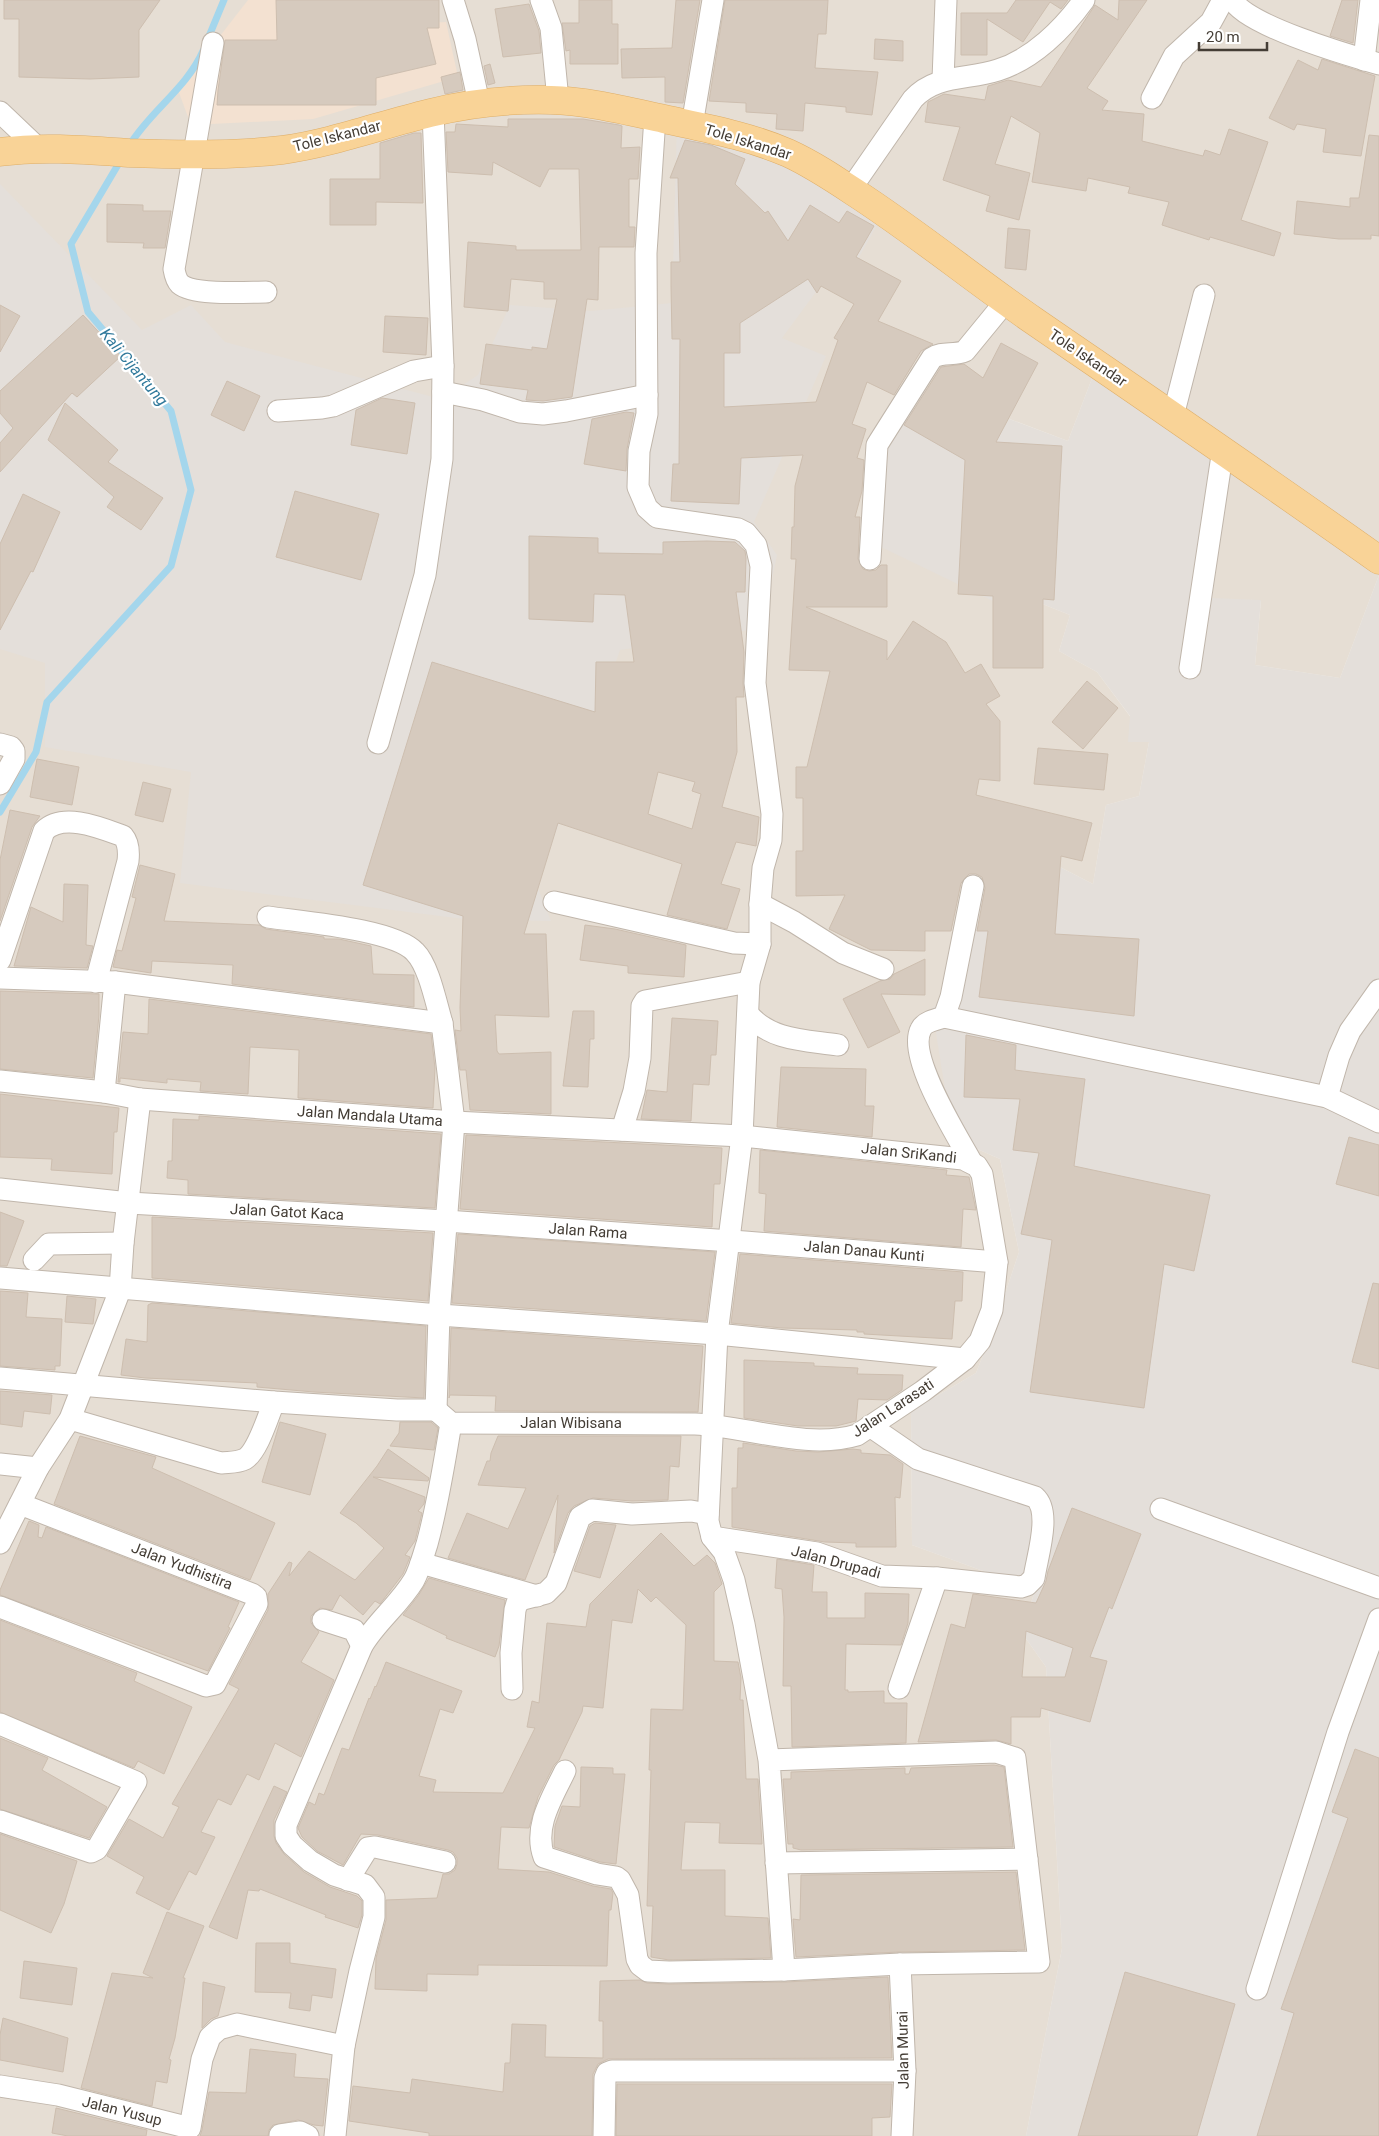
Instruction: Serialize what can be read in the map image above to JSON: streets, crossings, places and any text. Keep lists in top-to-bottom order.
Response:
{
  "streets": {
    "main road": ["Tole Iskandar"],
    "street": [
      "Jalan Mandala Utama",
      "Jalan SriKandi",
      "Jalan Gatot Kaca",
      "Jalan Rama",
      "Jalan Danau Kunti",
      "Jalan Larasati",
      "Jalan Wibisana",
      "Jalan Drupadi",
      "Jalan Yudhistira",
      "Jalan Murai",
      "Jalan Yusup"
    ]
  },
  "crossings": [
    ["Jalan Mandala Utama", "Jalan SriKandi"],
    ["Jalan SriKandi", "Jalan Danau Kunti"],
    ["Jalan SriKandi", "Jalan Larasati"],
    ["Jalan Gatot Kaca", "Jalan Rama"],
    ["Jalan Rama", "Jalan Danau Kunti"],
    ["Jalan Danau Kunti", "Jalan Larasati"],
    ["Jalan Larasati", "Jalan Wibisana"],
    ["Jalan Larasati", "Jalan Drupadi"]
  ],
  "water": ["Kali Cijantung"],
  "scale_bar": "20 m"
}
